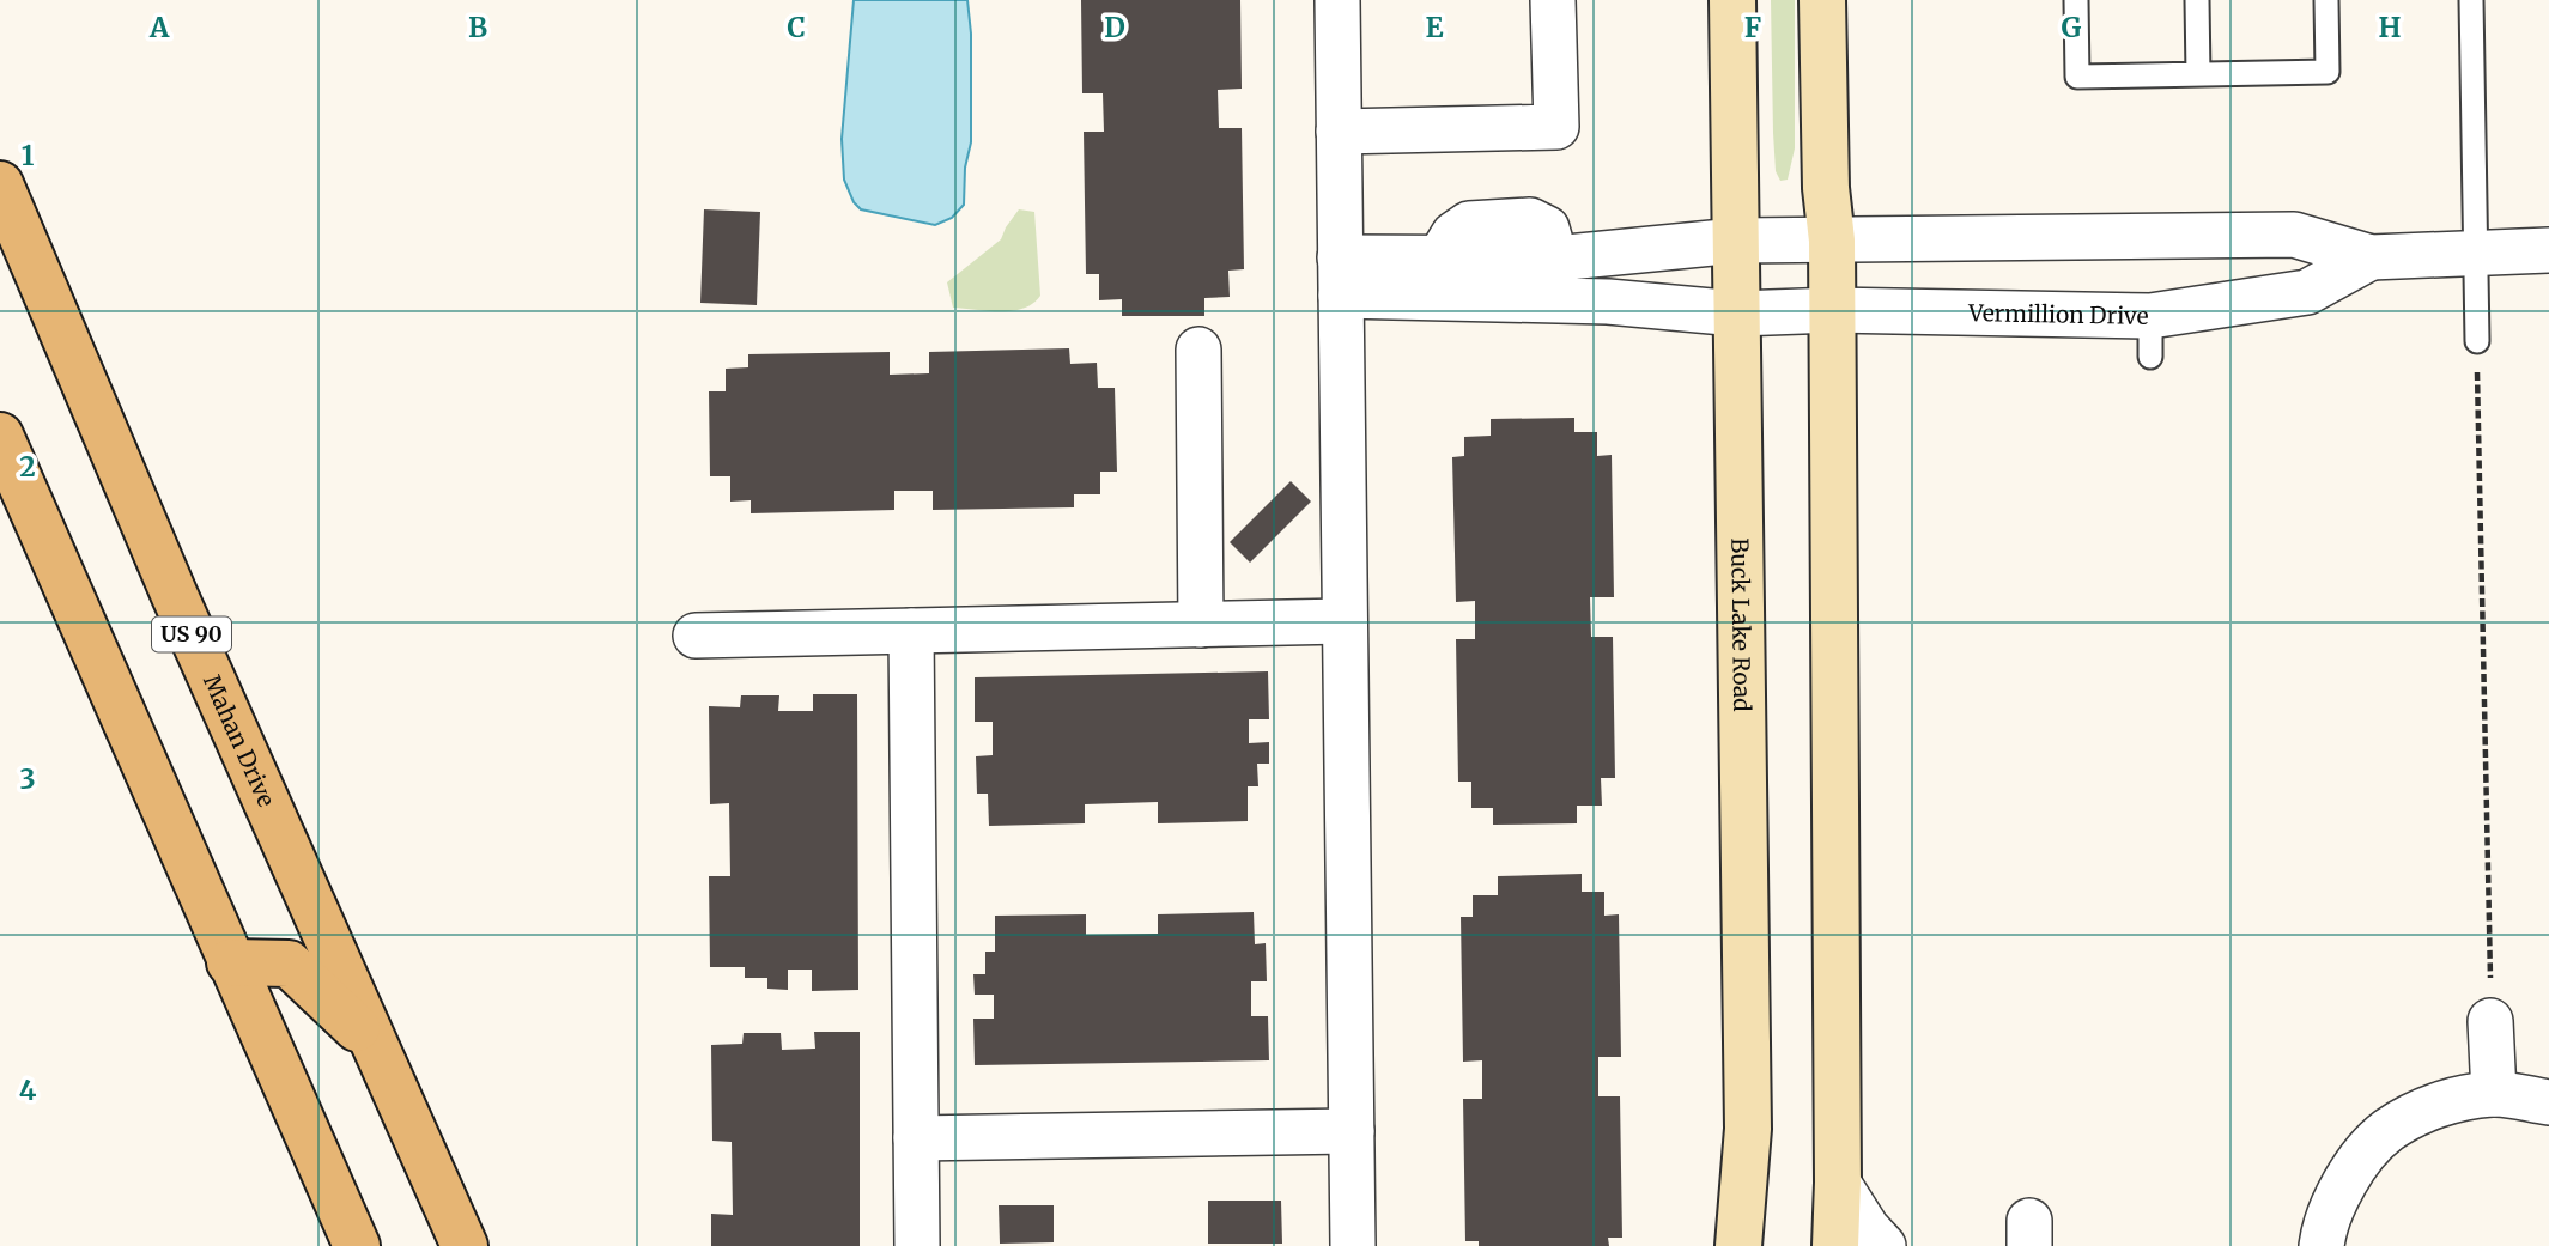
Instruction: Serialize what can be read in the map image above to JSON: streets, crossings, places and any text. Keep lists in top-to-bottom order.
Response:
{
  "streets": {
    "main road": ["Buck Lake Road", "US 90", "Mahan Drive"],
    "street": ["Vermillion Drive"]
  },
  "crossings": [
    ["Vermillion Drive", "Buck Lake Road"]
  ],
  "grid": {
    "columns": [
      "A",
      "B",
      "C",
      "D",
      "E",
      "F",
      "G",
      "H"
    ],
    "rows": [
      "1",
      "2",
      "3",
      "4"
    ]
  }
}
